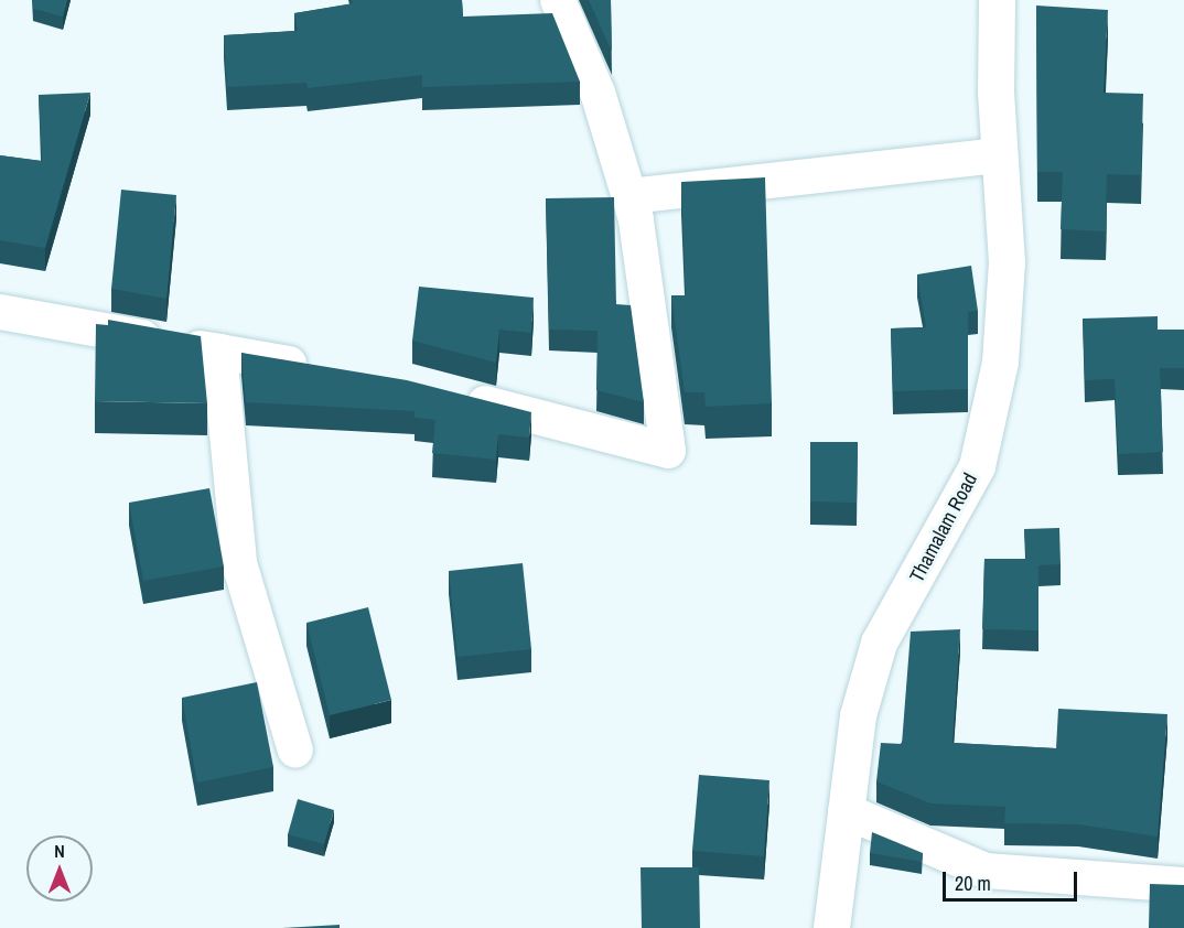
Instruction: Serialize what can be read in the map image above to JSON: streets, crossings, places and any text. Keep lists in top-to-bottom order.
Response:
{
  "streets": {
    "street": ["Thamalam Road"]
  },
  "scale_bar": "20 m",
  "north": "top"
}
